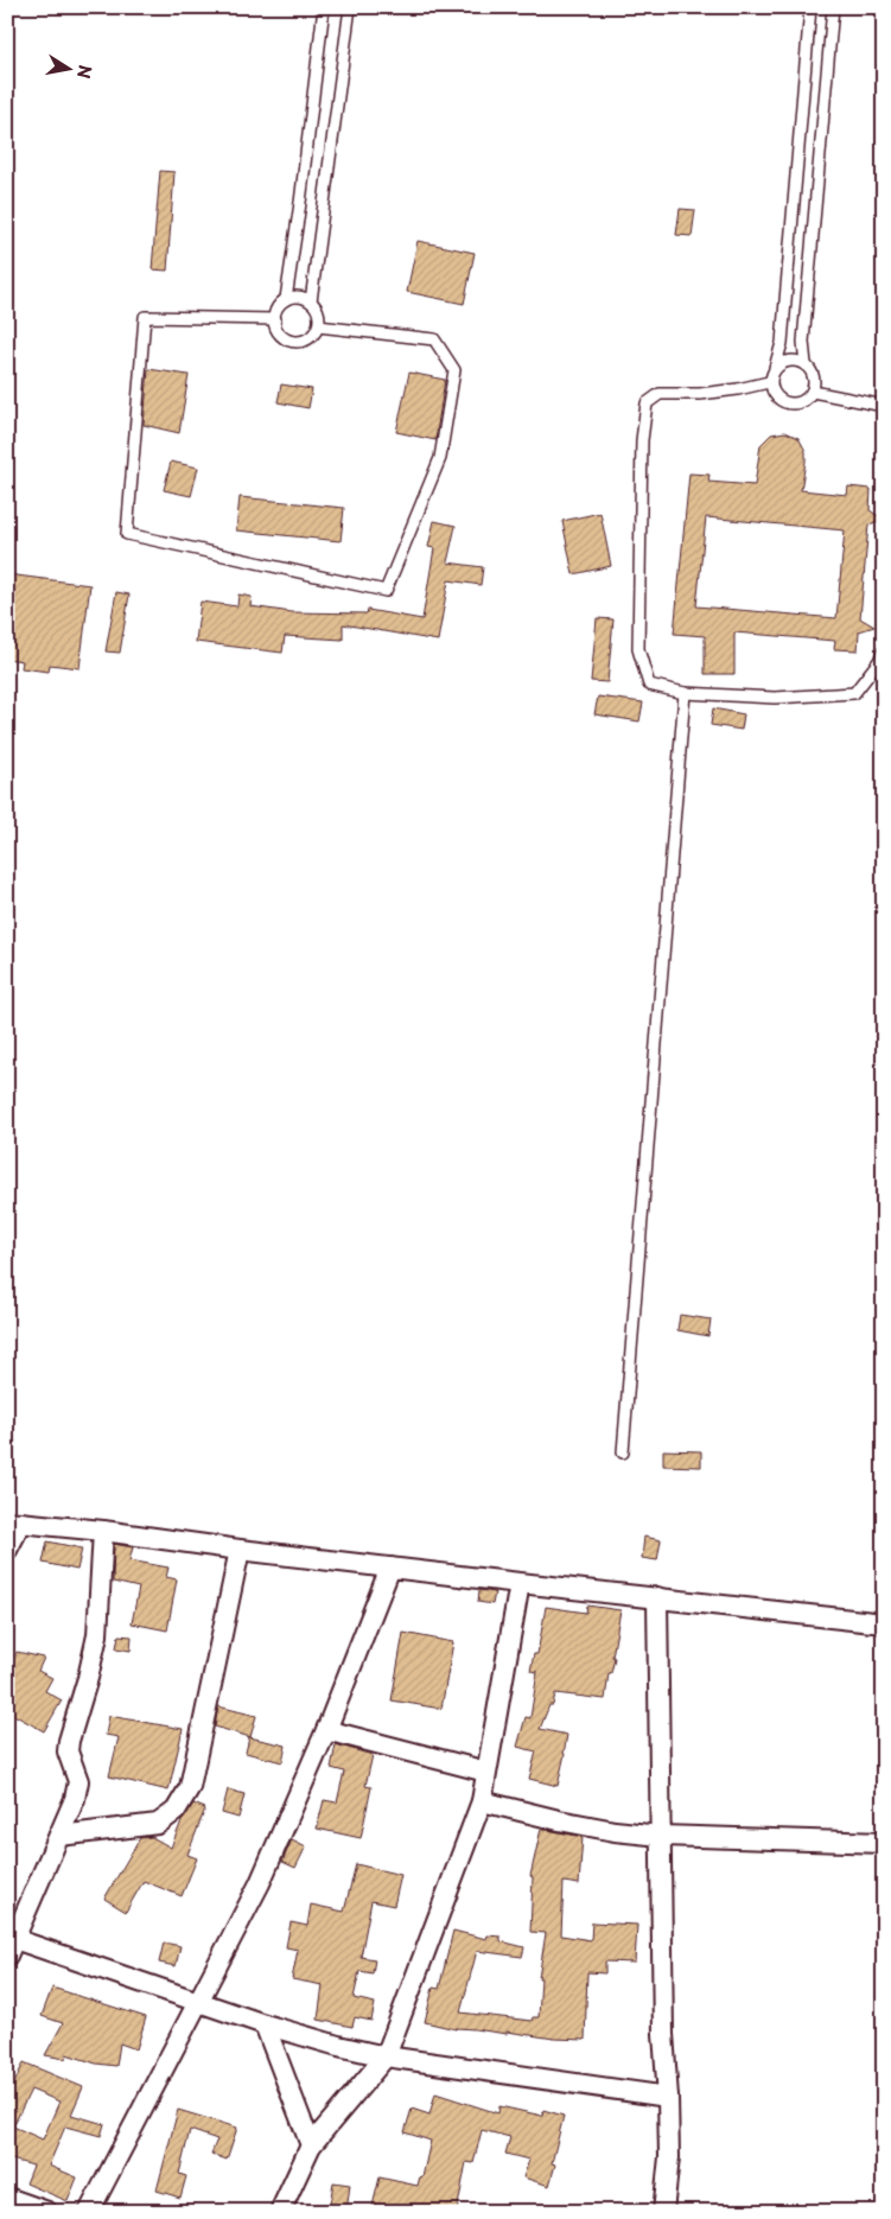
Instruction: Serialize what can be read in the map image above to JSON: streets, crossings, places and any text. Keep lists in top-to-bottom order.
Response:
{
  "north": "right"
}
